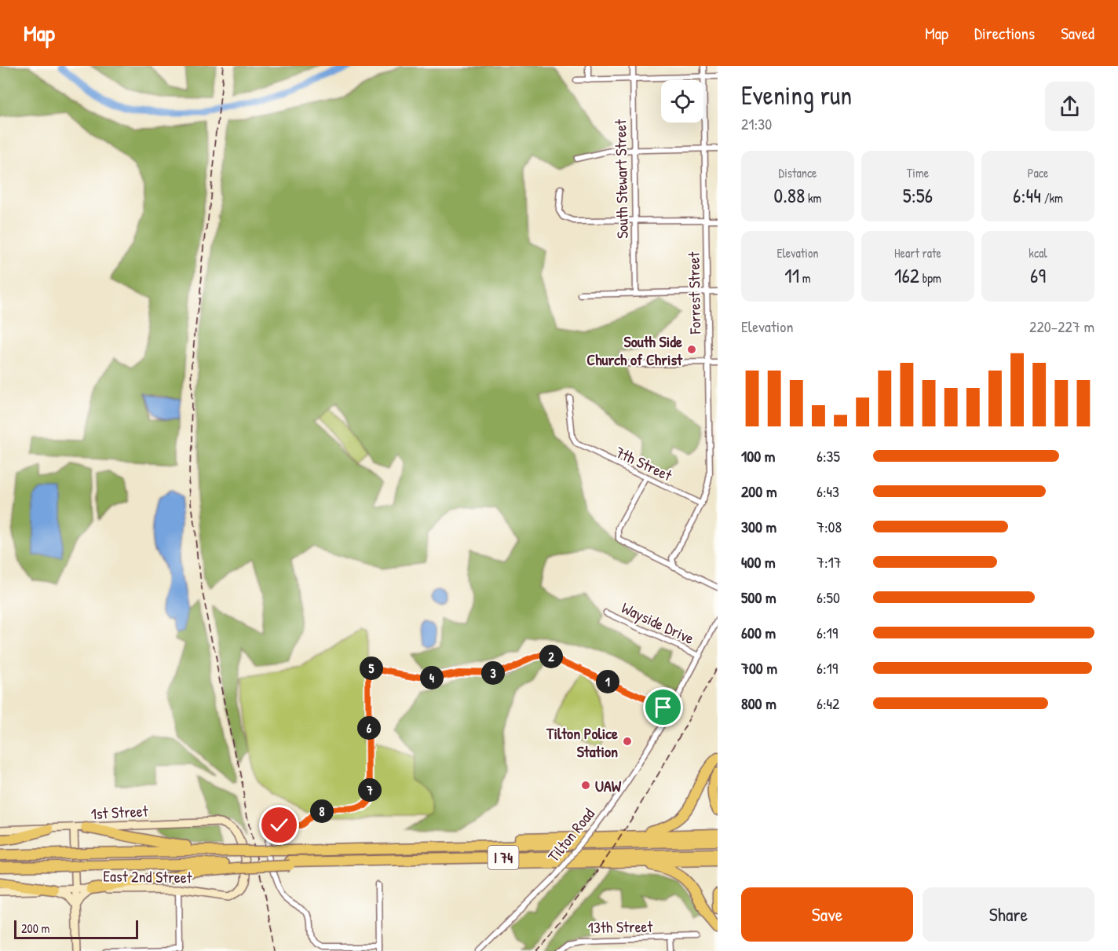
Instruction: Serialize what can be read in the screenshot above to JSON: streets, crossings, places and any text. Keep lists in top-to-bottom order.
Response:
{
  "streets": {
    "highway": ["I 74"],
    "street": [
      "South Stewart Street",
      "Forrest Street",
      "7th Street",
      "Wayside Drive",
      "1st Street",
      "Tilton Road",
      "East 2nd Street",
      "13th Street"
    ]
  },
  "crossings": [
    ["Forrest Street", "7th Street"],
    ["Wayside Drive", "Tilton Road"],
    ["1st Street", "East 2nd Street"]
  ],
  "places": ["South Side Church of Christ", "Tilton Police Station", "UAW"],
  "scale_bar": "200 m",
  "page": {
    "header": "Map",
    "nav": ["Map", "Directions", "Saved"],
    "heading": ["Evening run", "21:30"],
    "stats": [
      ["Distance", "0.88 km"],
      ["Time", "5:56"],
      ["Pace", "6:44 /km"],
      ["Elevation", "11 m"],
      ["Heart rate", "162 bpm"],
      ["kcal", "69"]
    ],
    "chart": ["Elevation", "220–227 m"],
    "list": [
      {
        "name": "100 m",
        "note": "6:35"
      },
      {
        "name": "200 m",
        "note": "6:43"
      },
      {
        "name": "300 m",
        "note": "7:08"
      },
      {
        "name": "400 m",
        "note": "7:17"
      },
      {
        "name": "500 m",
        "note": "6:50"
      },
      {
        "name": "600 m",
        "note": "6:19"
      },
      {
        "name": "700 m",
        "note": "6:19"
      },
      {
        "name": "800 m",
        "note": "6:42"
      }
    ],
    "pins": [
      "2",
      "5",
      "3",
      "4",
      "1",
      "6",
      "7",
      "8"
    ],
    "buttons": ["Save", "Share"],
    "scale": "200 m"
  }
}
